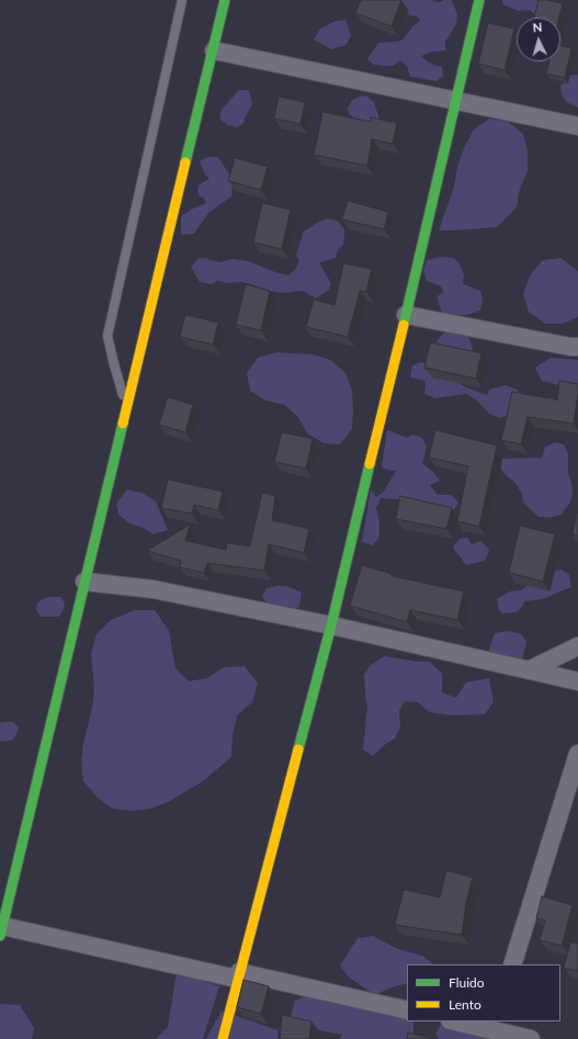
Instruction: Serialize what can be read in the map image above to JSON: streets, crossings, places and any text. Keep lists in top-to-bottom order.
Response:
{
  "legend": ["Fluido", "Lento"],
  "north": "top"
}
